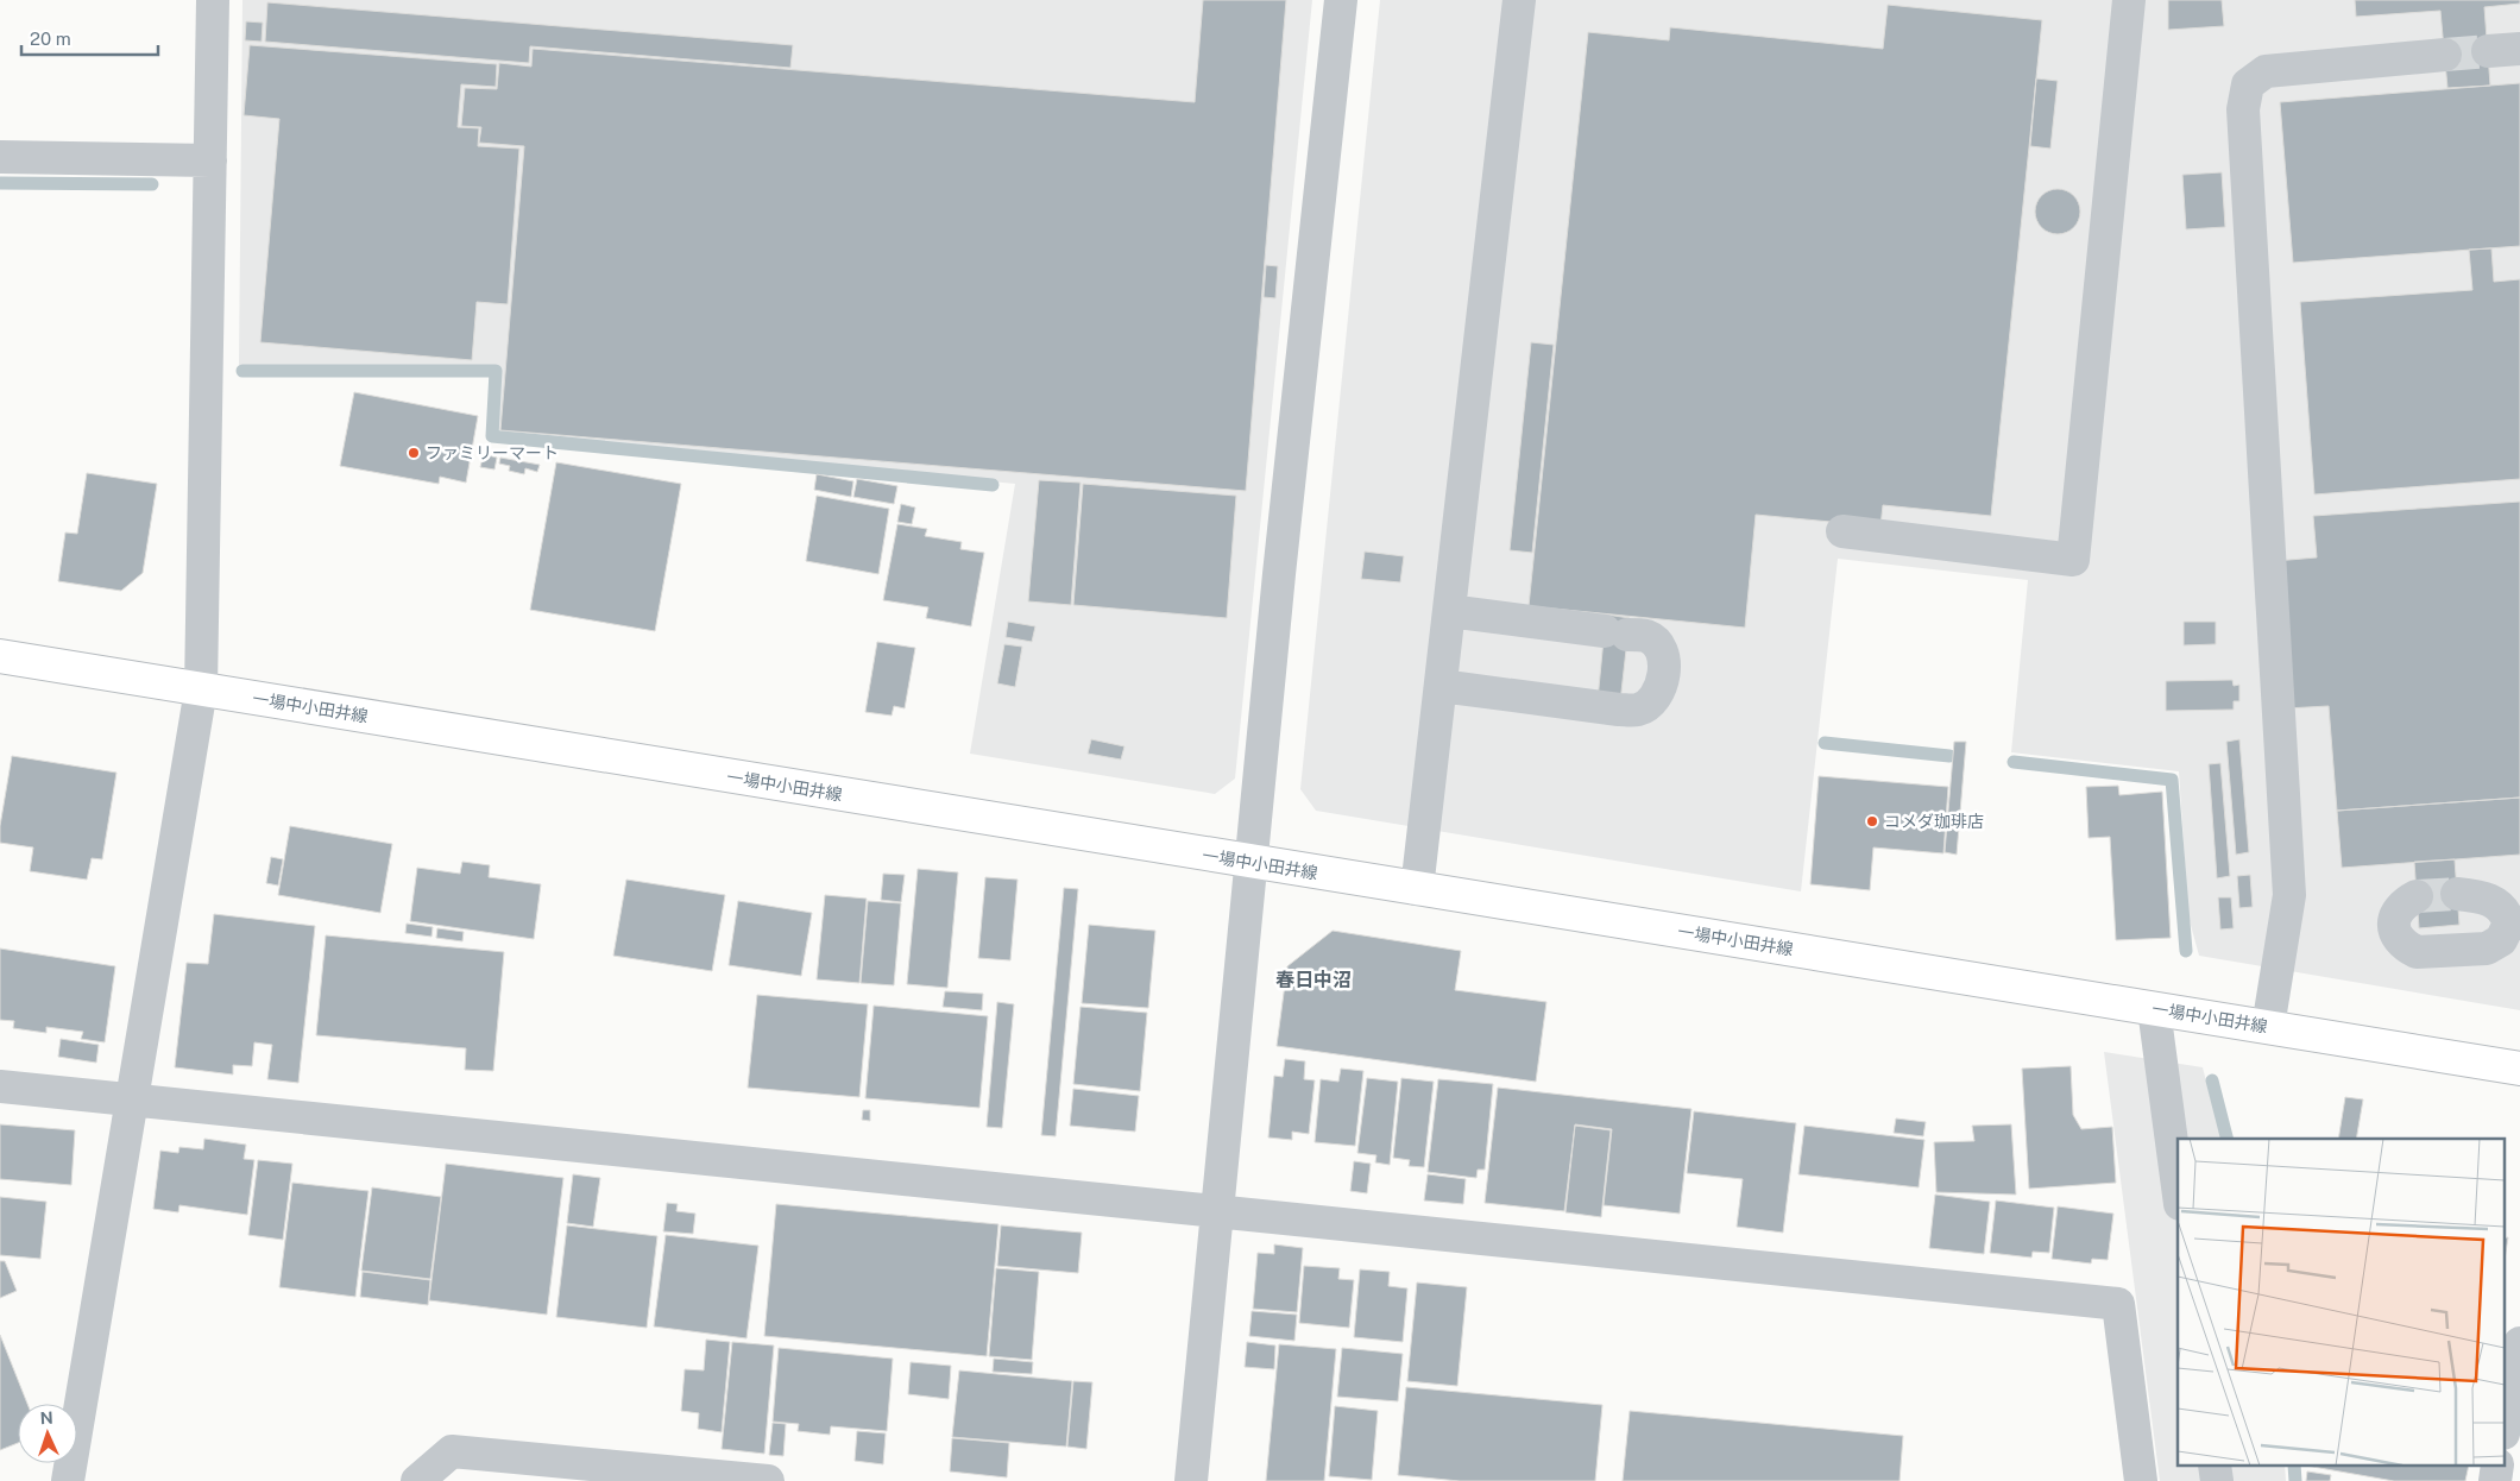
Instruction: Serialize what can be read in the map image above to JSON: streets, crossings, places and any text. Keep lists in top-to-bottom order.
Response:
{
  "streets": {
    "main road": ["一場中小田井線"]
  },
  "districts": ["春日中沼"],
  "places": ["ファミリーマート", "コメダ珈琲店"],
  "scale_bar": "20 m",
  "north": "top"
}
